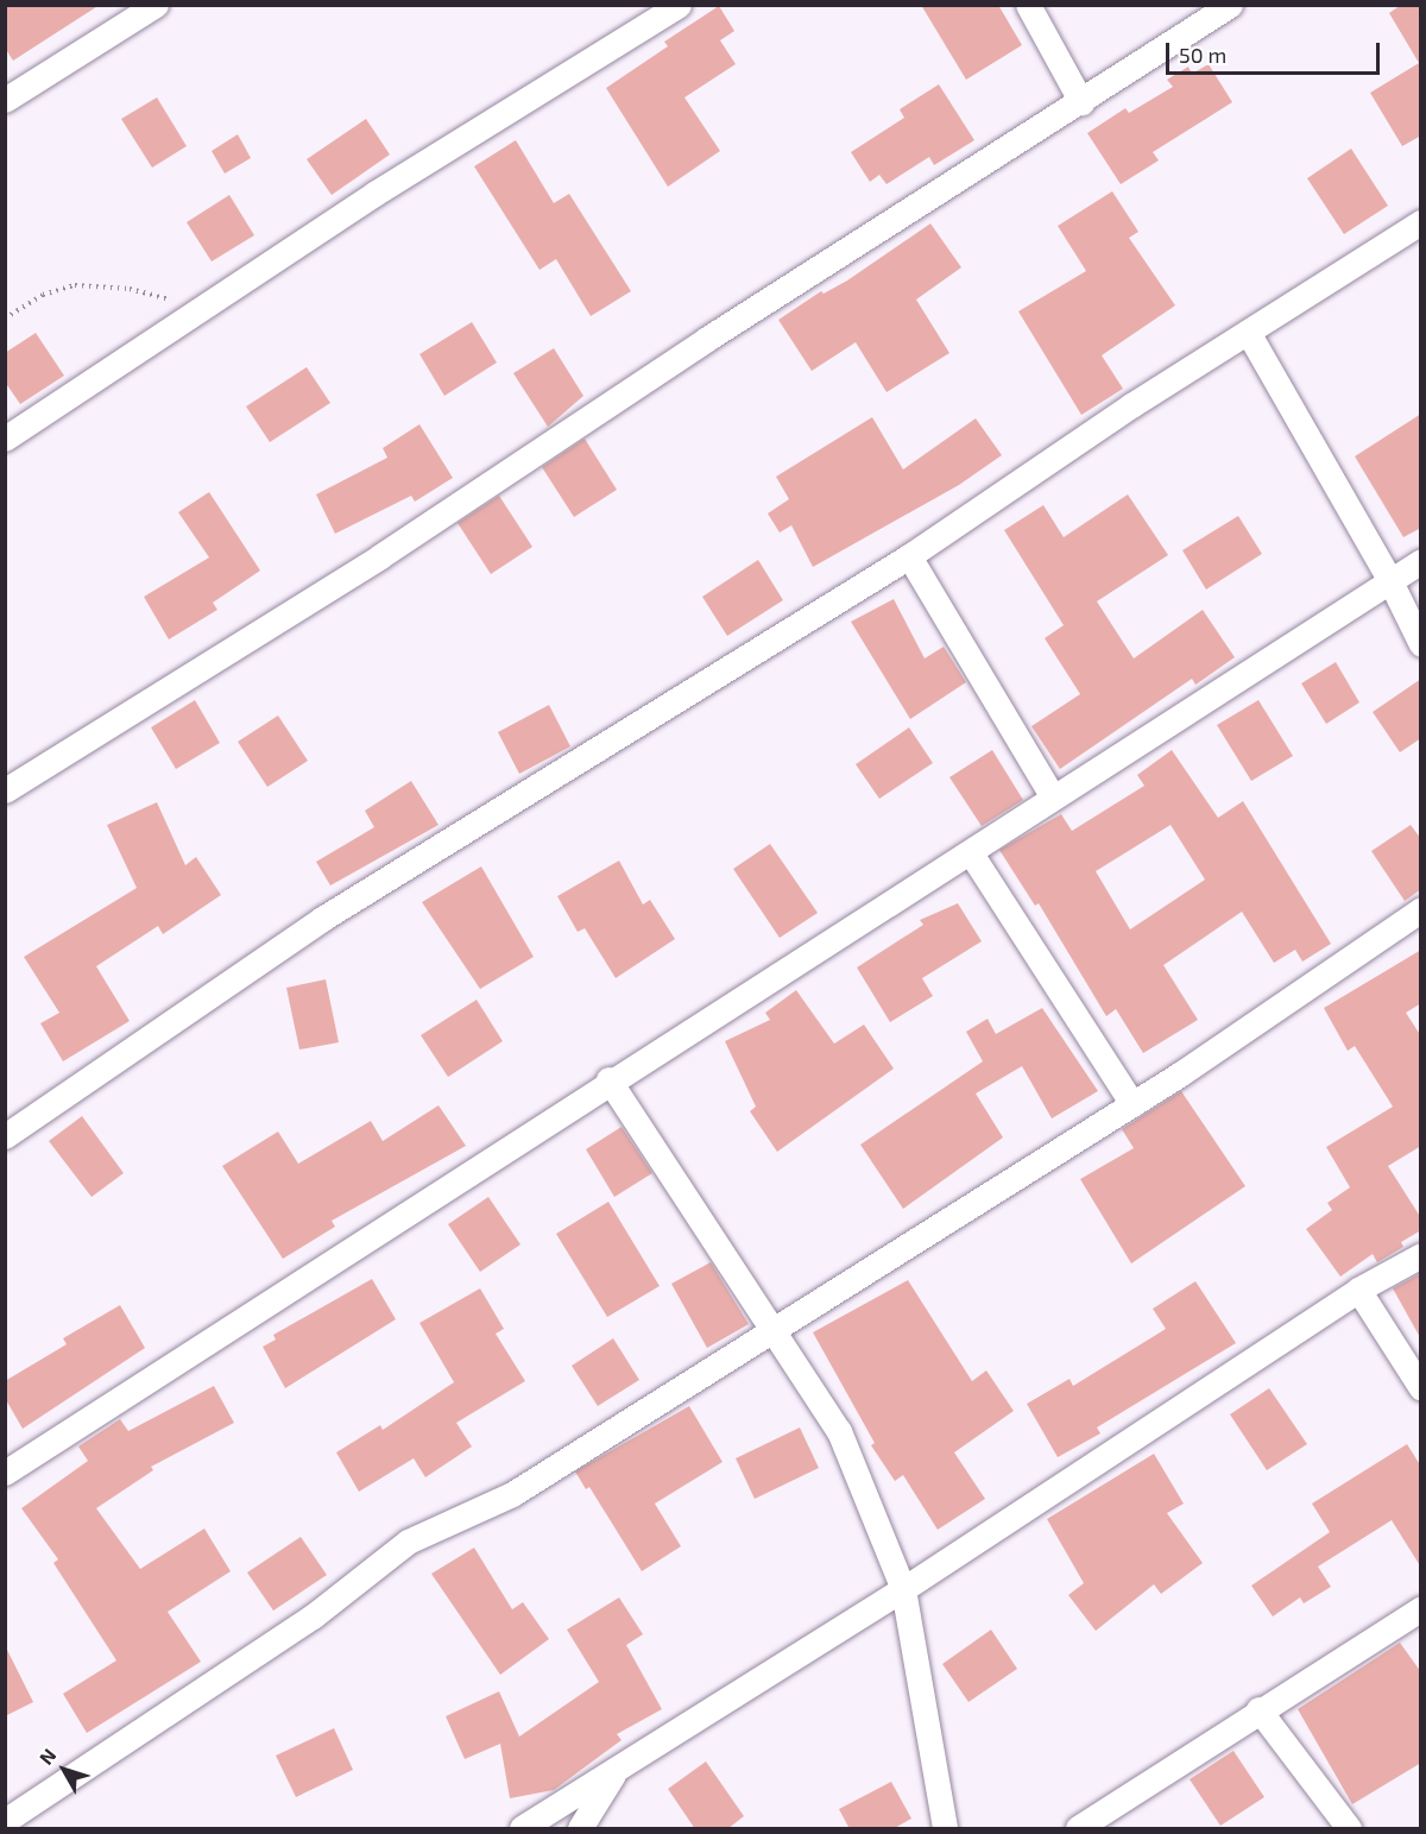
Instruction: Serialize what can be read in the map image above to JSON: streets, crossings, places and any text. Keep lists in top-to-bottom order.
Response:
{
  "scale_bar": "50 m",
  "north": "top left"
}
